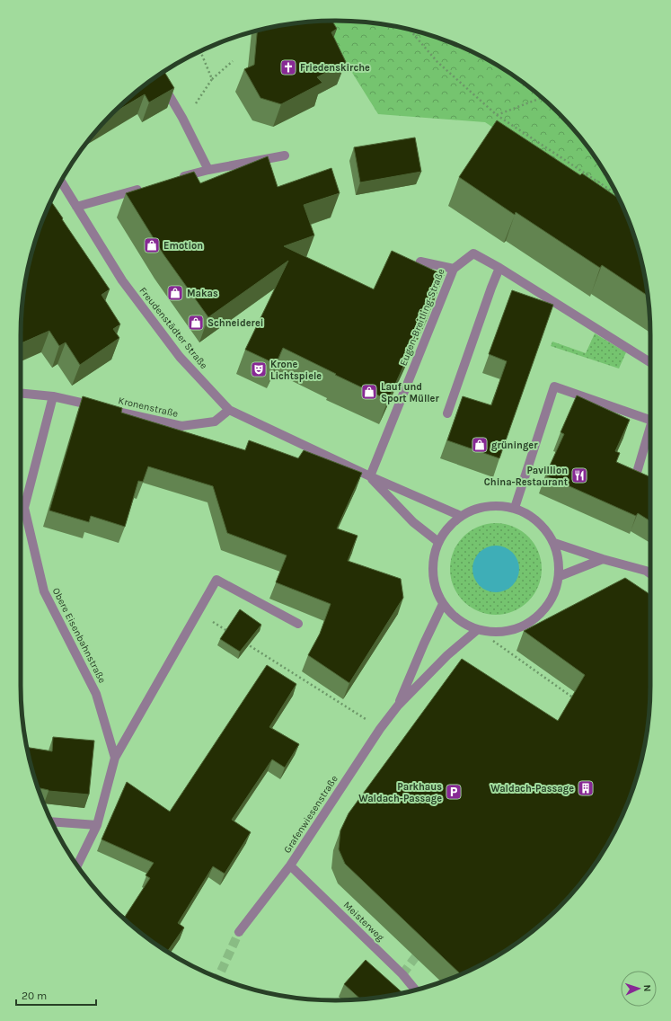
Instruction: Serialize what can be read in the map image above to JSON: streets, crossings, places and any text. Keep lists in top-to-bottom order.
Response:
{
  "streets": {
    "street": [
      "Eugen-Breitling-Straße",
      "Freudenstädter Straße",
      "Kronenstraße",
      "Obere Eisenbahnstraße",
      "Grafenwiesenstraße",
      "Meisterweg"
    ]
  },
  "crossings": [
    ["Eugen-Breitling-Straße", "Freudenstädter Straße"],
    ["Freudenstädter Straße", "Kronenstraße"],
    ["Freudenstädter Straße", "Grafenwiesenstraße"],
    ["Kronenstraße", "Obere Eisenbahnstraße"],
    ["Grafenwiesenstraße", "Meisterweg"]
  ],
  "places": {
    "church": ["Friedenskirche"],
    "shop": [
      "Emotion",
      "Makas",
      "Schneiderei",
      "Lauf und Sport Müller",
      "grüninger"
    ],
    "theatre": ["Krone Lichtspiele"],
    "restaurant": ["Pavillion China-Restaurant"],
    "building": ["Waldach-Passage"],
    "parking": ["Parkhaus Waldach-Passage"]
  },
  "scale_bar": "20 m",
  "north": "right"
}
